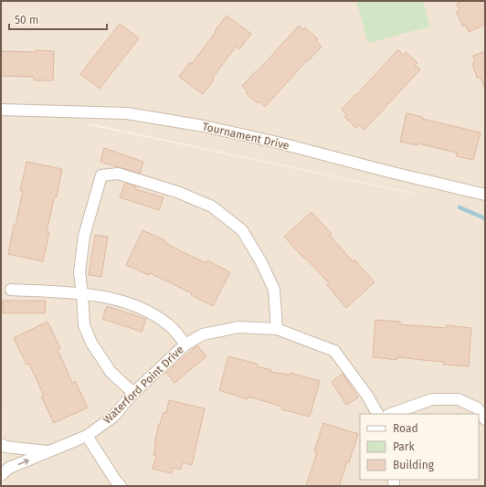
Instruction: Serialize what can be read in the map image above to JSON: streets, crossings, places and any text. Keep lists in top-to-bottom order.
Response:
{
  "streets": {
    "street": ["Tournament Drive", "Waterford Point Drive"]
  },
  "legend": ["Road", "Park", "Building"],
  "scale_bar": "50 m"
}
